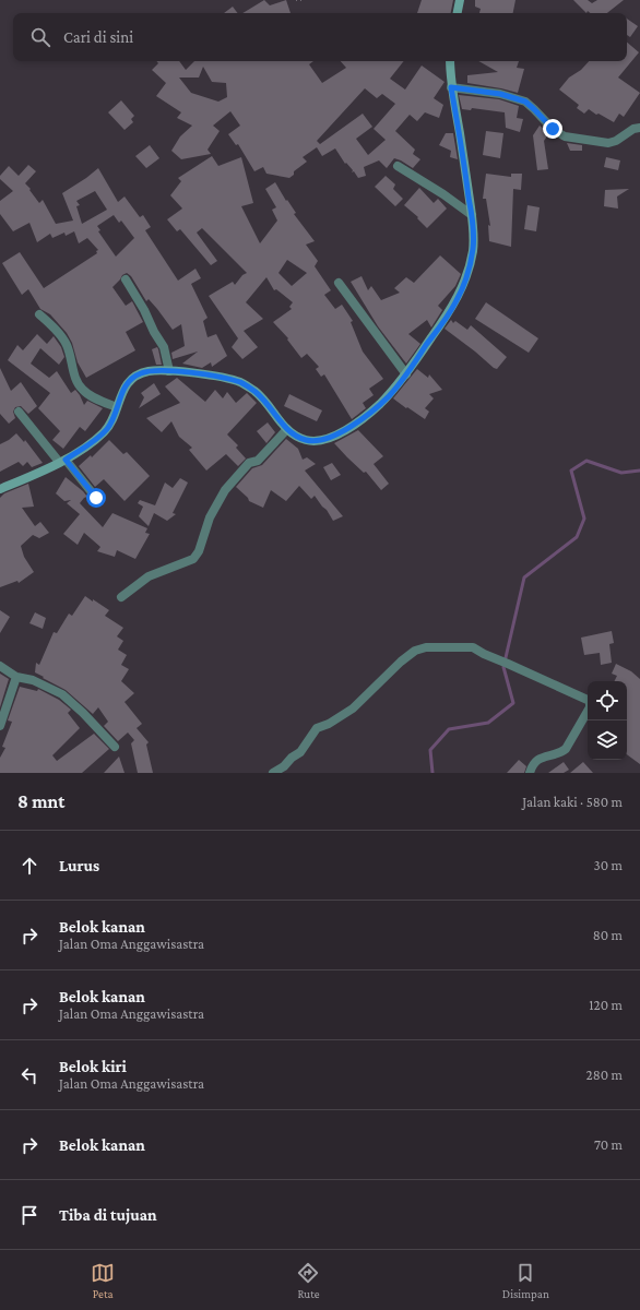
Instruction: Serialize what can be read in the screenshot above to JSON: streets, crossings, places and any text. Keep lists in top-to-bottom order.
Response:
{
  "page": {
    "search": "Cari di sini",
    "heading": ["8 mnt", "Jalan kaki · 580 m"],
    "list": [
      ["Lurus", "30 m"],
      ["Belok kanan", "Jalan Oma Anggawisastra", "80 m"],
      ["Belok kanan", "Jalan Oma Anggawisastra", "120 m"],
      ["Belok kiri", "Jalan Oma Anggawisastra", "280 m"],
      ["Belok kanan", "70 m"],
      "Tiba di tujuan"
    ],
    "nav": ["Peta", "Rute", "Disimpan"]
  }
}
